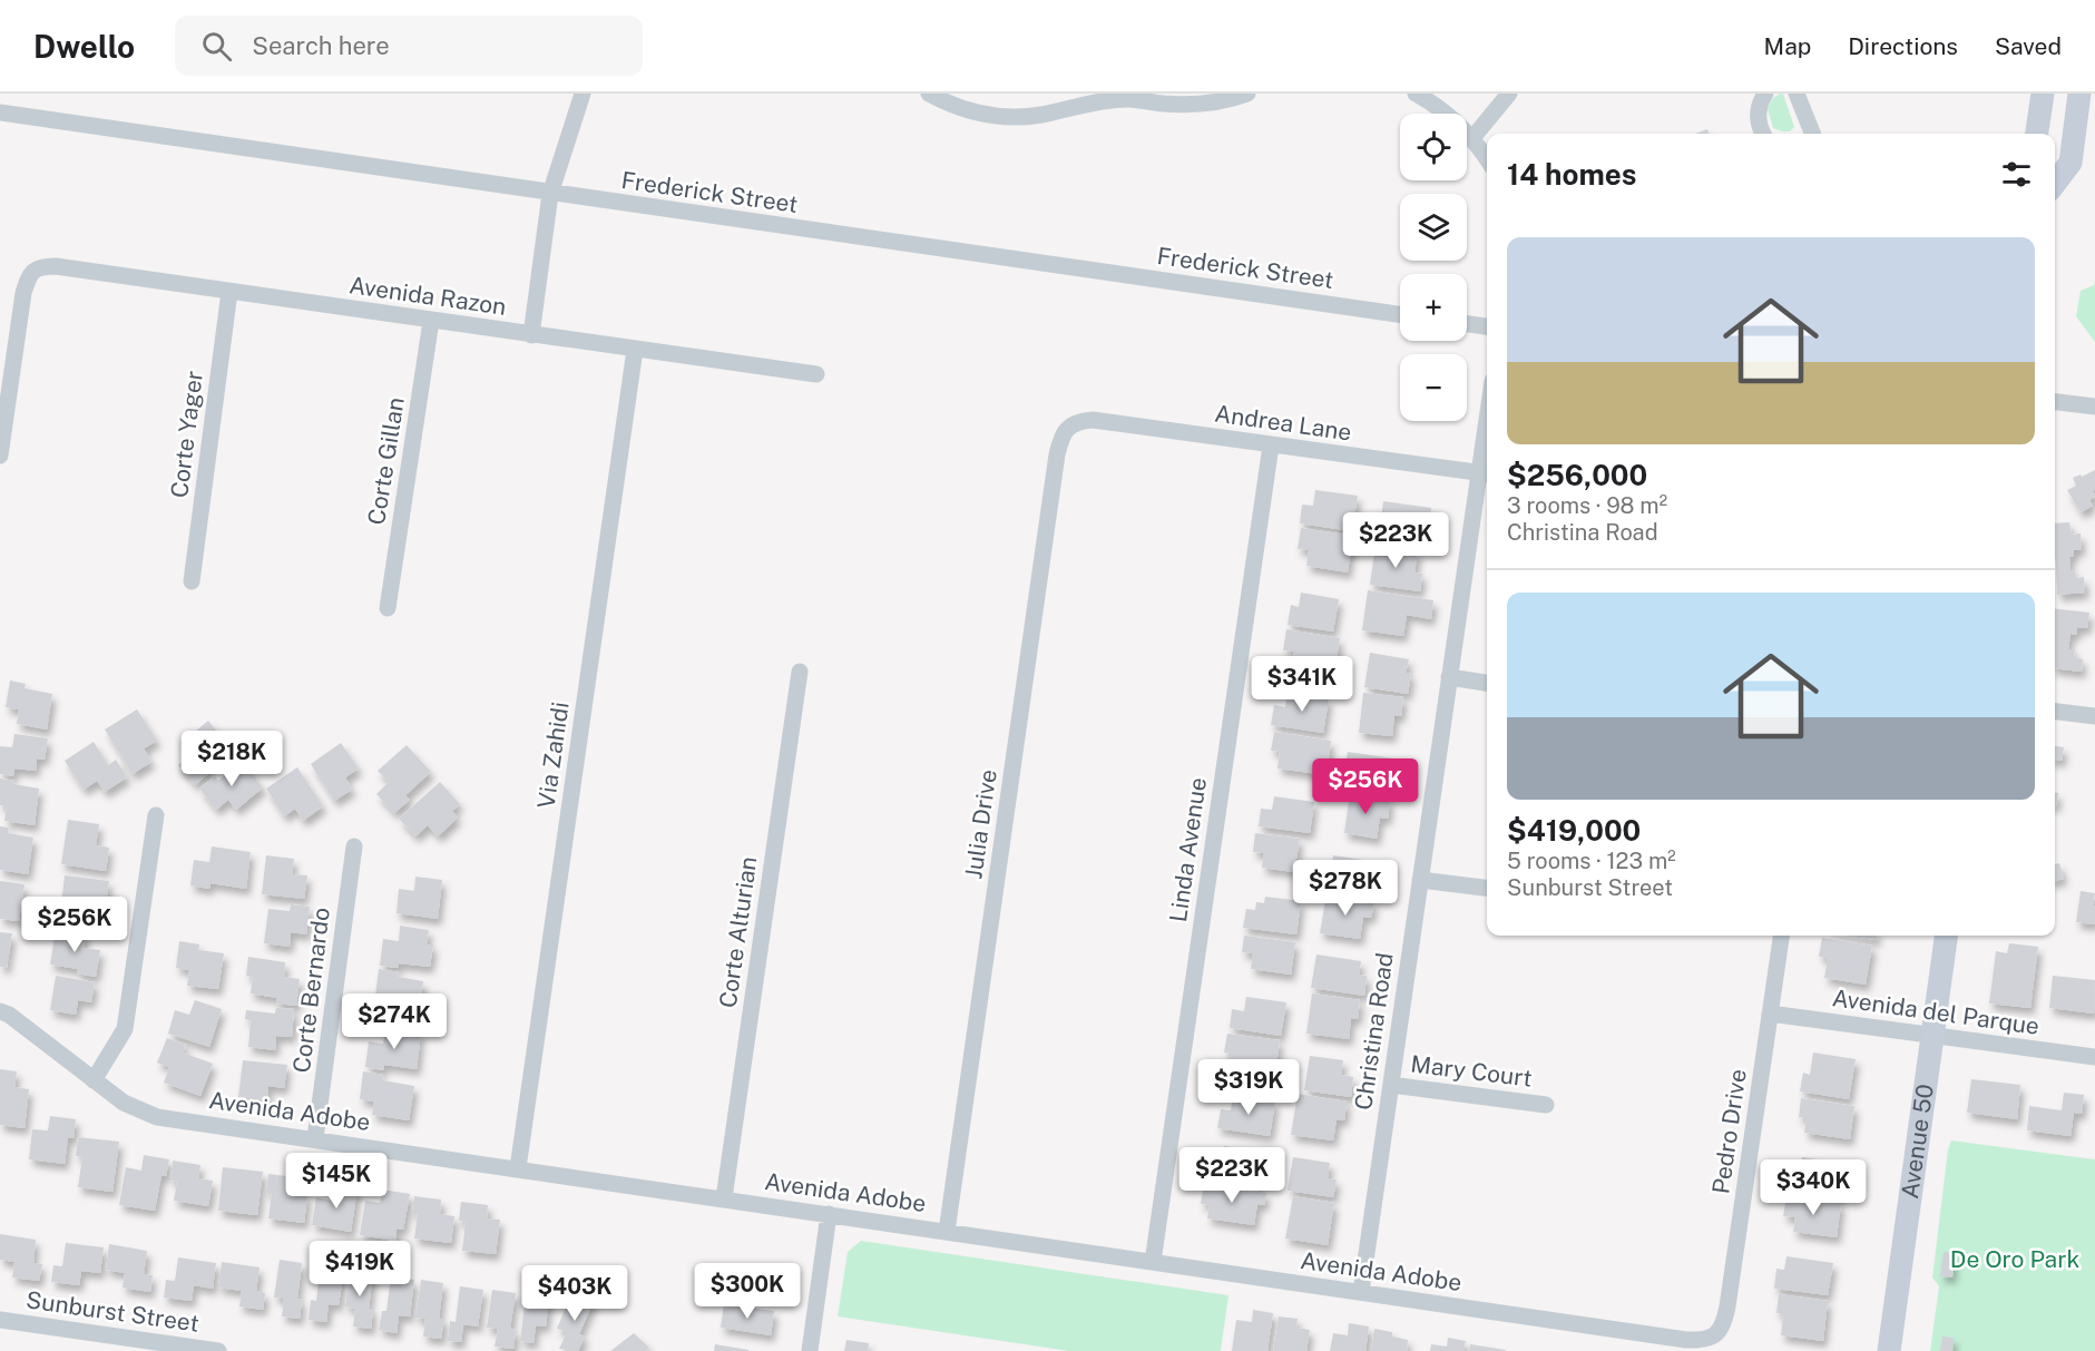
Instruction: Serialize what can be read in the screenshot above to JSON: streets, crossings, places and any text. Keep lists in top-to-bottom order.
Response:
{
  "streets": {
    "main road": ["Avenue 50"],
    "street": [
      "Frederick Street",
      "Avenida Razon",
      "Andrea Lane",
      "Corte Yager",
      "Corte Gillan",
      "Via Zahidi",
      "Julia Drive",
      "Linda Avenue",
      "Corte Alturian",
      "Corte Bernardo",
      "Avenida del Parque",
      "Christina Road",
      "Mary Court",
      "Avenida Adobe",
      "Pedro Drive",
      "Sunburst Street"
    ]
  },
  "crossings": [
    ["Avenida Razon", "Corte Yager"],
    ["Avenida Razon", "Corte Gillan"],
    ["Avenida Razon", "Via Zahidi"],
    ["Andrea Lane", "Julia Drive"],
    ["Andrea Lane", "Linda Avenue"],
    ["Andrea Lane", "Christina Road"],
    ["Via Zahidi", "Avenida Adobe"],
    ["Julia Drive", "Avenida Adobe"],
    ["Linda Avenue", "Avenida Adobe"],
    ["Corte Alturian", "Avenida Adobe"],
    ["Corte Bernardo", "Avenida Adobe"],
    ["Avenida del Parque", "Pedro Drive"],
    ["Avenida del Parque", "Avenue 50"],
    ["Christina Road", "Mary Court"],
    ["Christina Road", "Avenida Adobe"],
    ["Avenida Adobe", "Pedro Drive"]
  ],
  "parks": ["De Oro Park"],
  "page": {
    "header": "Dwello",
    "search": "Search here",
    "nav": ["Map", "Directions", "Saved"],
    "map_buttons": ["+", "−"],
    "heading": "14 homes",
    "list": [
      {
        "name": "$256,000",
        "note": "3 rooms · 98 m² · Christina Road"
      },
      {
        "name": "$419,000",
        "note": "5 rooms · 123 m² · Sunburst Street"
      }
    ],
    "price": [
      "$223K",
      "$341K",
      "$218K",
      "$256K",
      "$278K",
      "$256K",
      "$274K",
      "$319K",
      "$223K",
      "$145K",
      "$340K",
      "$419K",
      "$300K",
      "$403K"
    ]
  }
}
